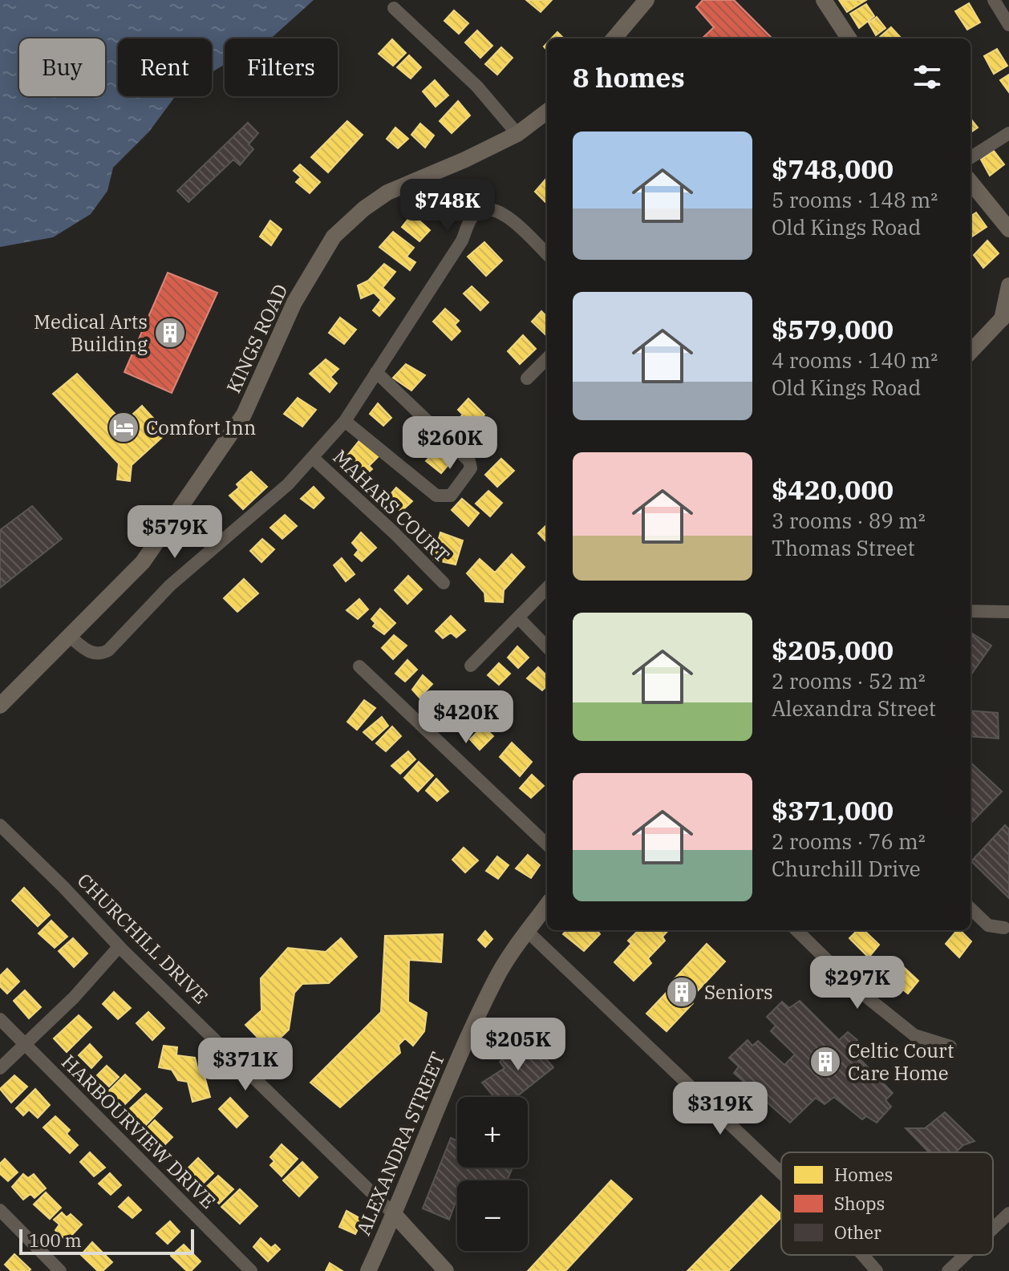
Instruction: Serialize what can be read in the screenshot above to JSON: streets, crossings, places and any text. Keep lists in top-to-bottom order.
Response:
{
  "streets": {
    "main road": ["KINGS ROAD", "CHURCHILL DRIVE", "ALEXANDRA STREET"],
    "street": ["MAHARS COURT", "HARBOURVIEW DRIVE"]
  },
  "crossings": [
    ["CHURCHILL DRIVE", "ALEXANDRA STREET"]
  ],
  "places": {
    "building": ["Medical Arts Building", "Seniors", "Celtic Court Care Home"],
    "hotel": ["Comfort Inn"]
  },
  "legend": ["Homes", "Shops", "Other"],
  "scale_bar": "100 m",
  "page": {
    "chip": ["Buy", "Rent", "Filters"],
    "heading": "8 homes",
    "list": [
      {
        "name": "$748,000",
        "note": "5 rooms · 148 m² · Old Kings Road"
      },
      {
        "name": "$579,000",
        "note": "4 rooms · 140 m² · Old Kings Road"
      },
      {
        "name": "$420,000",
        "note": "3 rooms · 89 m² · Thomas Street"
      },
      {
        "name": "$205,000",
        "note": "2 rooms · 52 m² · Alexandra Street"
      },
      {
        "name": "$371,000",
        "note": "2 rooms · 76 m² · Churchill Drive"
      }
    ],
    "price": [
      "$748K",
      "$260K",
      "$579K",
      "$420K",
      "$297K",
      "$205K",
      "$371K",
      "$319K"
    ],
    "map_buttons": ["+", "−"],
    "scale": "100 m"
  }
}
